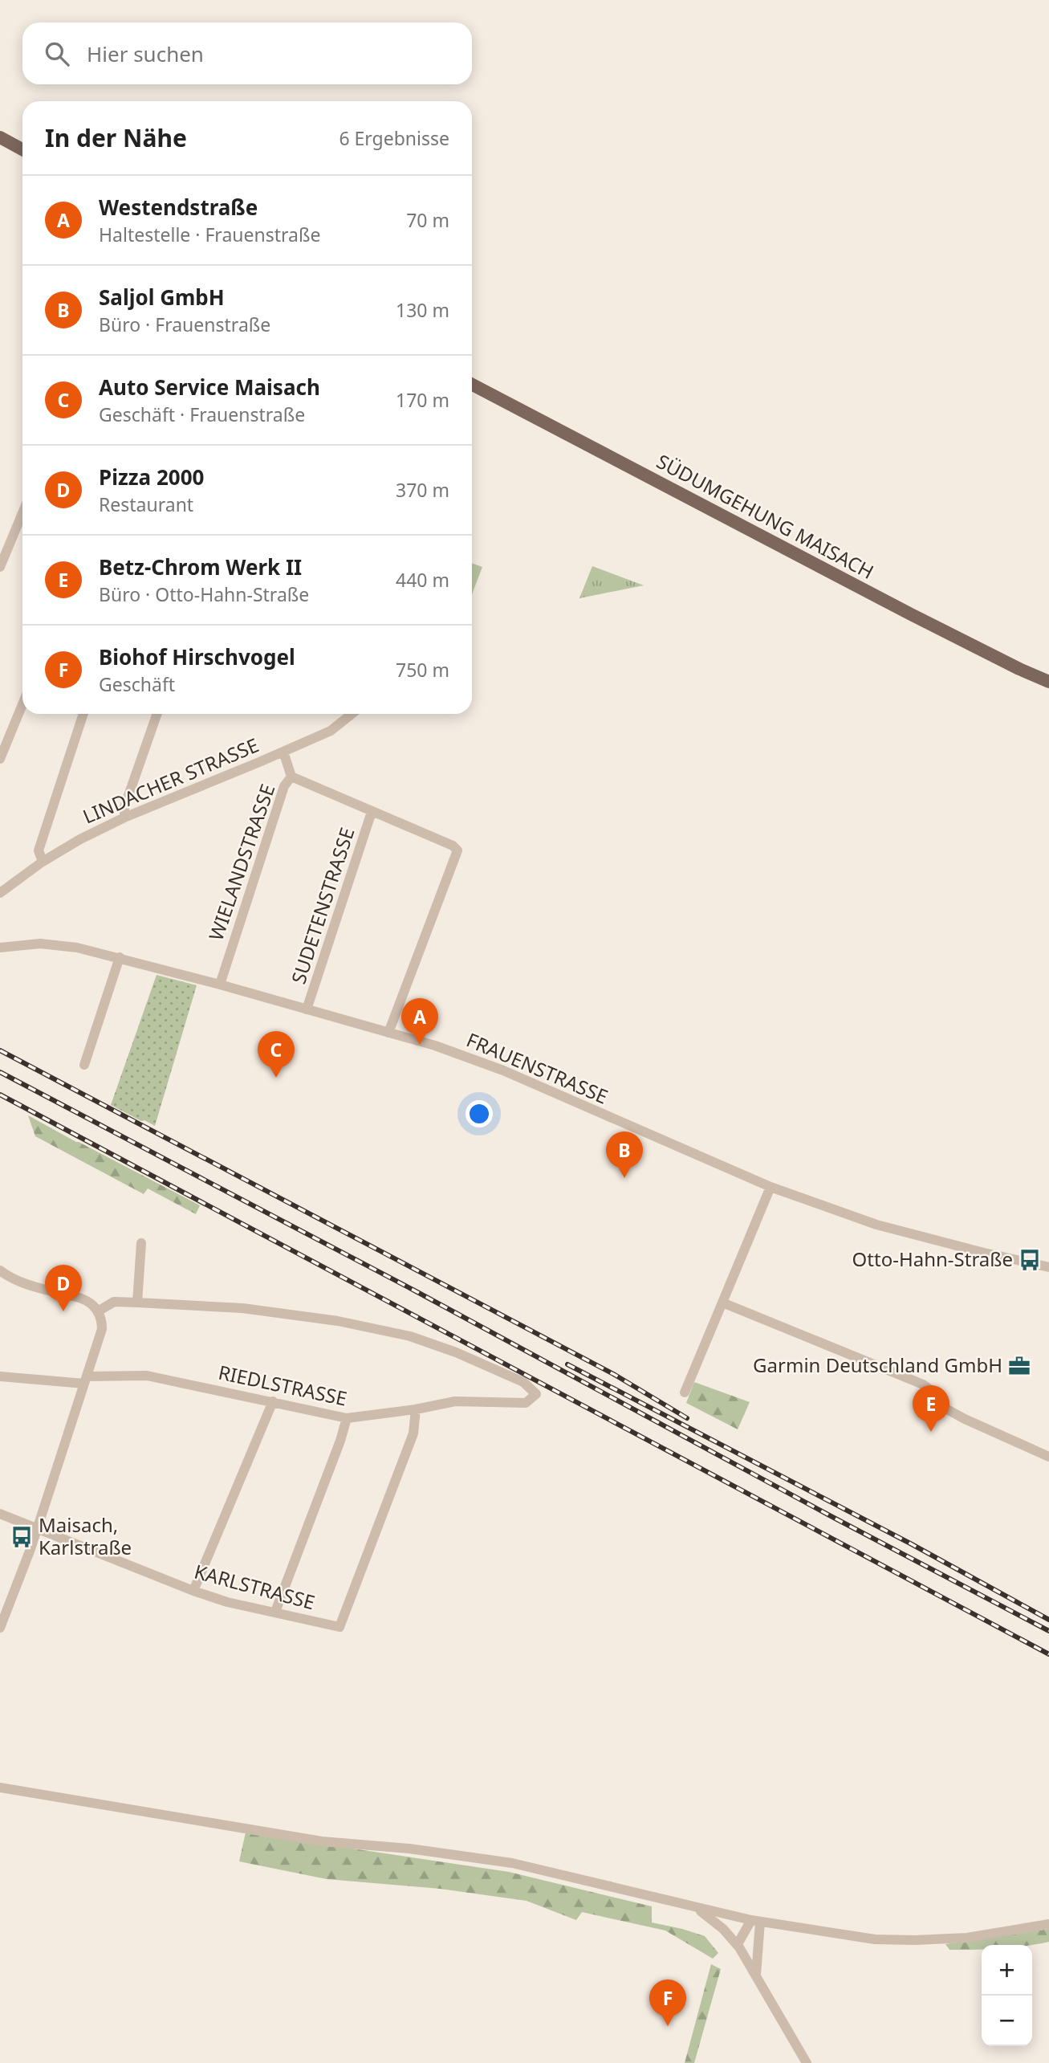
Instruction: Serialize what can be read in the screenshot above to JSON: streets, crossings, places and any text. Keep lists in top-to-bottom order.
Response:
{
  "streets": {
    "main road": ["SÜDUMGEHUNG MAISACH"],
    "street": [
      "LINDACHER STRASSE",
      "WIELANDSTRASSE",
      "SUDETENSTRASSE",
      "FRAUENSTRASSE",
      "RIEDLSTRASSE",
      "KARLSTRASSE"
    ]
  },
  "crossings": [
    ["LINDACHER STRASSE", "WIELANDSTRASSE"],
    ["WIELANDSTRASSE", "FRAUENSTRASSE"],
    ["SUDETENSTRASSE", "FRAUENSTRASSE"],
    ["RIEDLSTRASSE", "KARLSTRASSE"]
  ],
  "places": {
    "bus stop": ["Otto-Hahn-Straße", "Maisach, Karlstraße"],
    "office": ["Garmin Deutschland GmbH"]
  },
  "page": {
    "search": "Hier suchen",
    "heading": ["In der Nähe", "6 Ergebnisse"],
    "list": [
      {
        "mark": "A",
        "name": "Westendstraße",
        "note": "Haltestelle · Frauenstraße",
        "value": "70 m"
      },
      {
        "mark": "B",
        "name": "Saljol GmbH",
        "note": "Büro · Frauenstraße",
        "value": "130 m"
      },
      {
        "mark": "C",
        "name": "Auto Service Maisach",
        "note": "Geschäft · Frauenstraße",
        "value": "170 m"
      },
      {
        "mark": "D",
        "name": "Pizza 2000",
        "note": "Restaurant",
        "value": "370 m"
      },
      {
        "mark": "E",
        "name": "Betz-Chrom Werk II",
        "note": "Büro · Otto-Hahn-Straße",
        "value": "440 m"
      },
      {
        "mark": "F",
        "name": "Biohof Hirschvogel",
        "note": "Geschäft",
        "value": "750 m"
      }
    ],
    "pins": [
      "A",
      "C",
      "B",
      "D",
      "E",
      "F"
    ],
    "map_buttons": ["+", "−"]
  }
}
